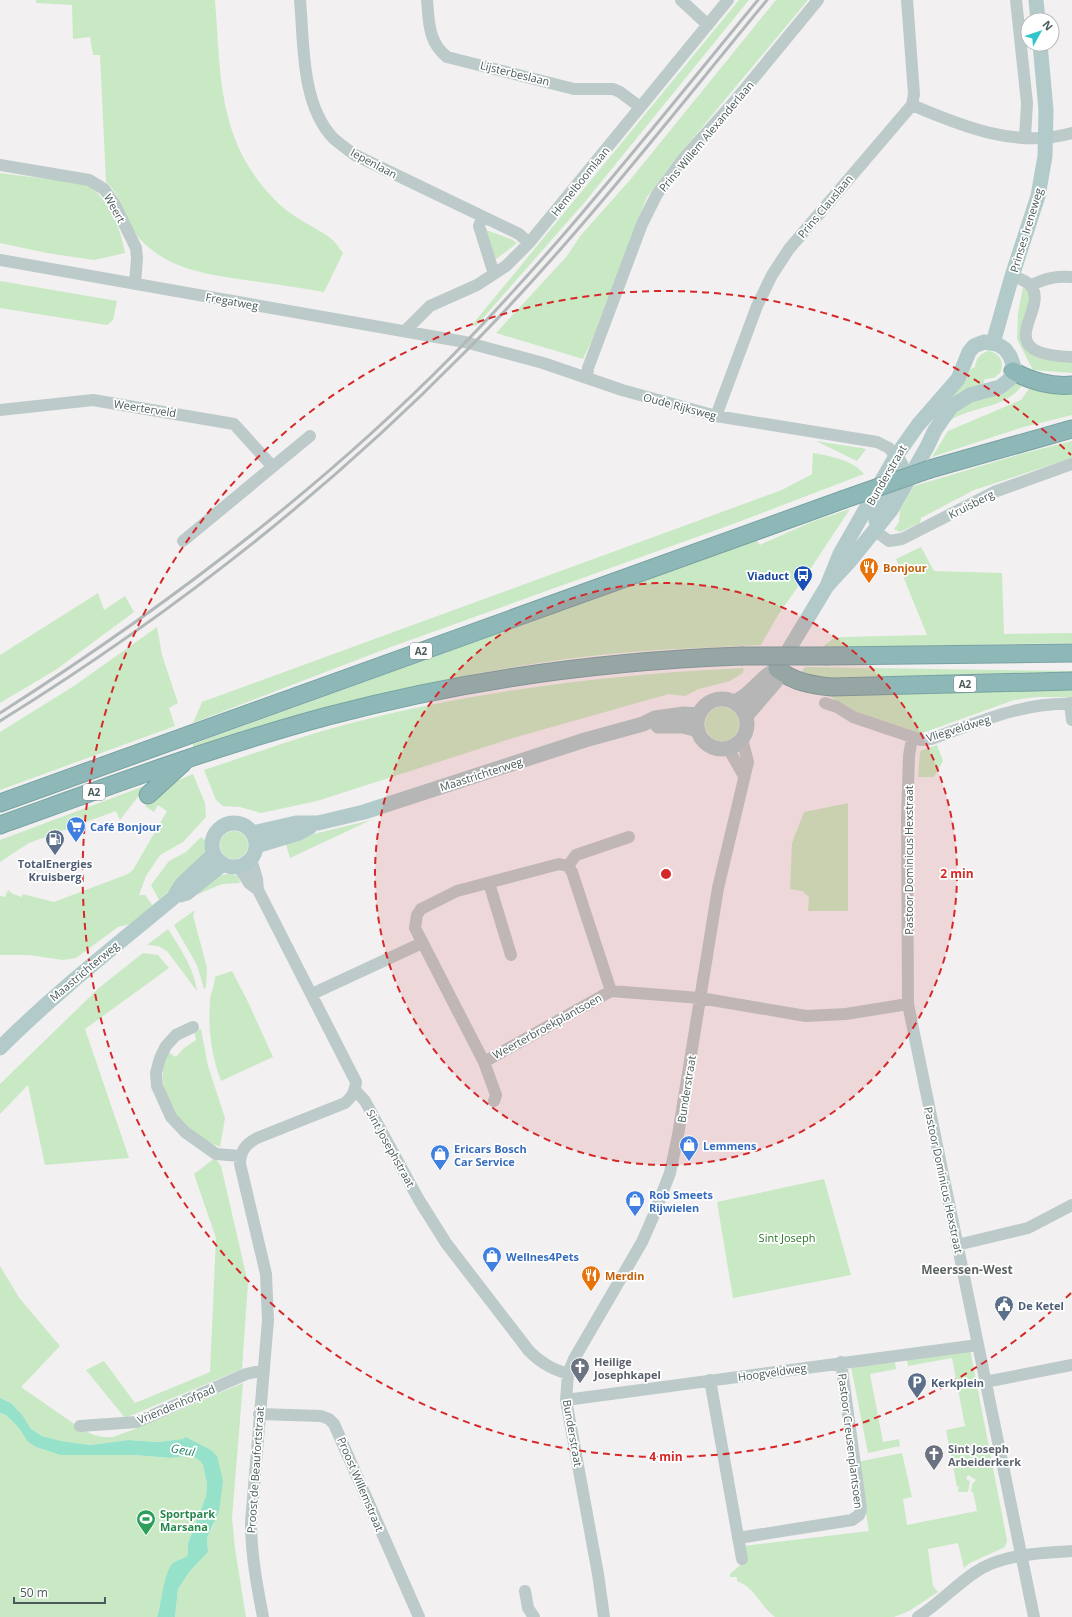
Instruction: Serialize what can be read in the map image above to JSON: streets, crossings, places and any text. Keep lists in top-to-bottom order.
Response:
{
  "streets": {
    "highway": ["A2"],
    "main road": ["Prinses Ireneweg", "Bunderstraat", "Maastrichterweg"],
    "street": [
      "Lijsterbeslaan",
      "Prins Willem Alexanderlaan",
      "Iepenlaan",
      "Hemelboomlaan",
      "Prins Clauslaan",
      "Weert",
      "Fregatweg",
      "Oude Rijksweg",
      "Weerterveld",
      "Kruisberg",
      "Vliegveldweg",
      "Pastoor Dominicus Hexstraat",
      "Weerterbroekplantsoen",
      "Sint Josephstraat",
      "Hoogveldweg",
      "Vriendenhofpad",
      "Pastoor Creusenplantsoen",
      "Proost de Beaufortstraat",
      "Proost Willemstraat"
    ]
  },
  "crossings": [
    ["Lijsterbeslaan", "Hemelboomlaan"],
    ["Prins Willem Alexanderlaan", "Oude Rijksweg"],
    ["Iepenlaan", "Hemelboomlaan"],
    ["Hemelboomlaan", "Fregatweg"],
    ["Prins Clauslaan", "Oude Rijksweg"],
    ["Weert", "Fregatweg"],
    ["Prinses Ireneweg", "Bunderstraat"],
    ["Fregatweg", "Oude Rijksweg"],
    ["Oude Rijksweg", "Bunderstraat"],
    ["Bunderstraat", "Kruisberg"],
    ["Bunderstraat", "A2"],
    ["Bunderstraat", "Maastrichterweg"],
    ["Bunderstraat", "Weerterbroekplantsoen"],
    ["Bunderstraat", "Sint Josephstraat"],
    ["Bunderstraat", "Hoogveldweg"],
    ["Vliegveldweg", "Pastoor Dominicus Hexstraat"],
    ["Maastrichterweg", "Sint Josephstraat"],
    ["Pastoor Dominicus Hexstraat", "Weerterbroekplantsoen"],
    ["Pastoor Dominicus Hexstraat", "Hoogveldweg"],
    ["Hoogveldweg", "Pastoor Creusenplantsoen"],
    ["Vriendenhofpad", "Proost de Beaufortstraat"],
    ["Proost de Beaufortstraat", "Proost Willemstraat"]
  ],
  "districts": ["Meerssen-West"],
  "water": ["Geul"],
  "parks": ["Sint Joseph"],
  "places": {
    "restaurant": ["Bonjour", "Merdin"],
    "bus stop": ["Viaduct"],
    "supermarket": ["Café Bonjour"],
    "fuel station": ["TotalEnergies Kruisberg"],
    "shop": [
      "Lemmens",
      "Ericars Bosch Car Service",
      "Rob Smeets Rijwielen",
      "Wellnes4Pets"
    ],
    "public building": ["De Ketel"],
    "church": ["Heilige Josephkapel", "Sint Joseph Arbeiderkerk"],
    "parking": ["Kerkplein"],
    "sports": ["Sportpark Marsana"]
  },
  "scale_bar": "50 m",
  "north": "top right",
  "rings": ["2 min", "4 min"]
}
